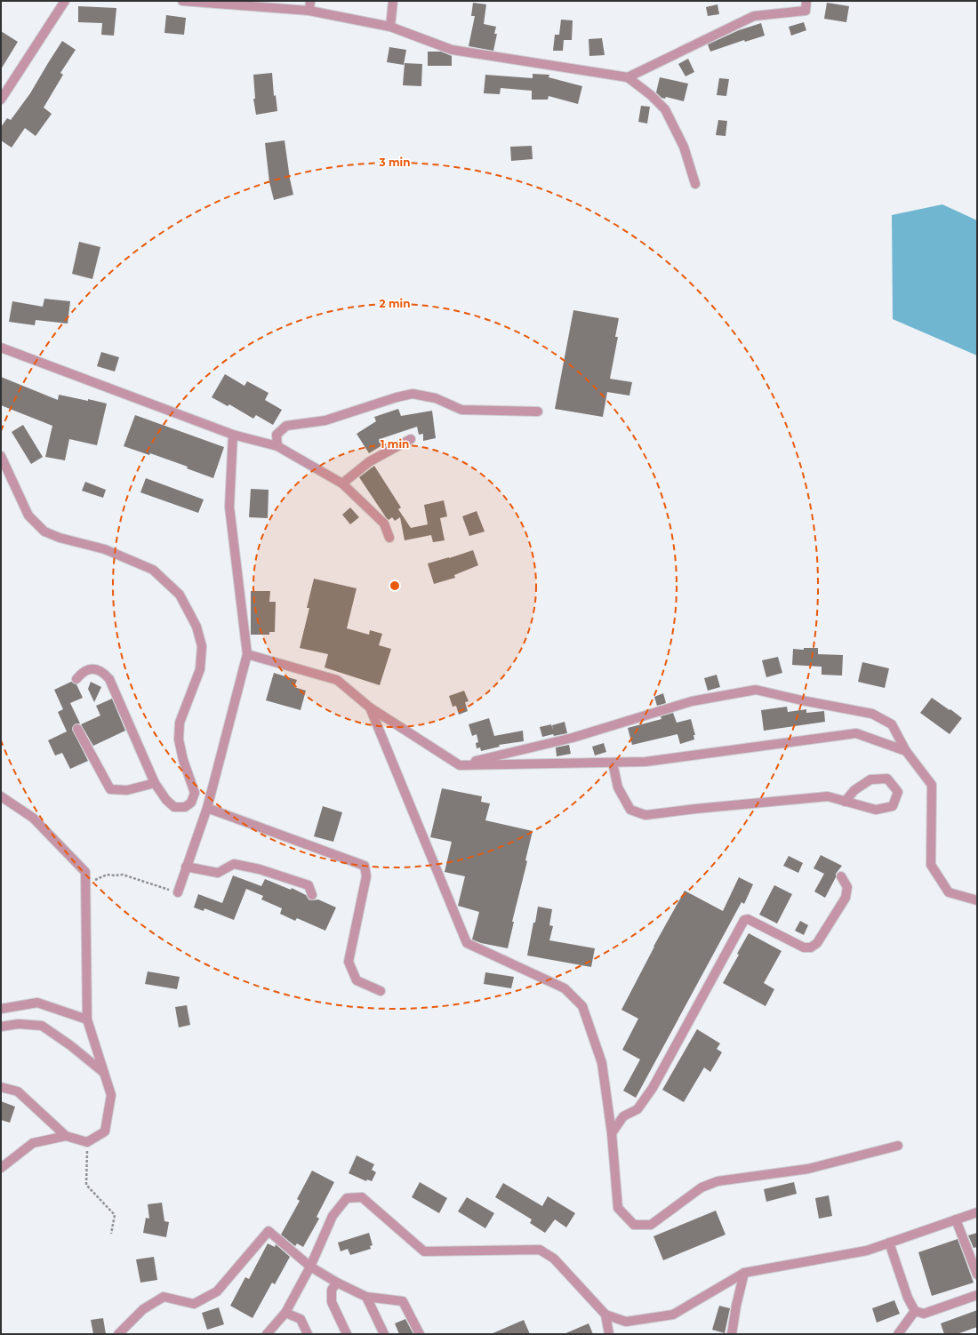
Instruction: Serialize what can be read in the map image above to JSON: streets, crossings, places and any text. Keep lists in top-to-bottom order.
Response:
{
  "rings": ["3 min", "2 min", "1 min"]
}
